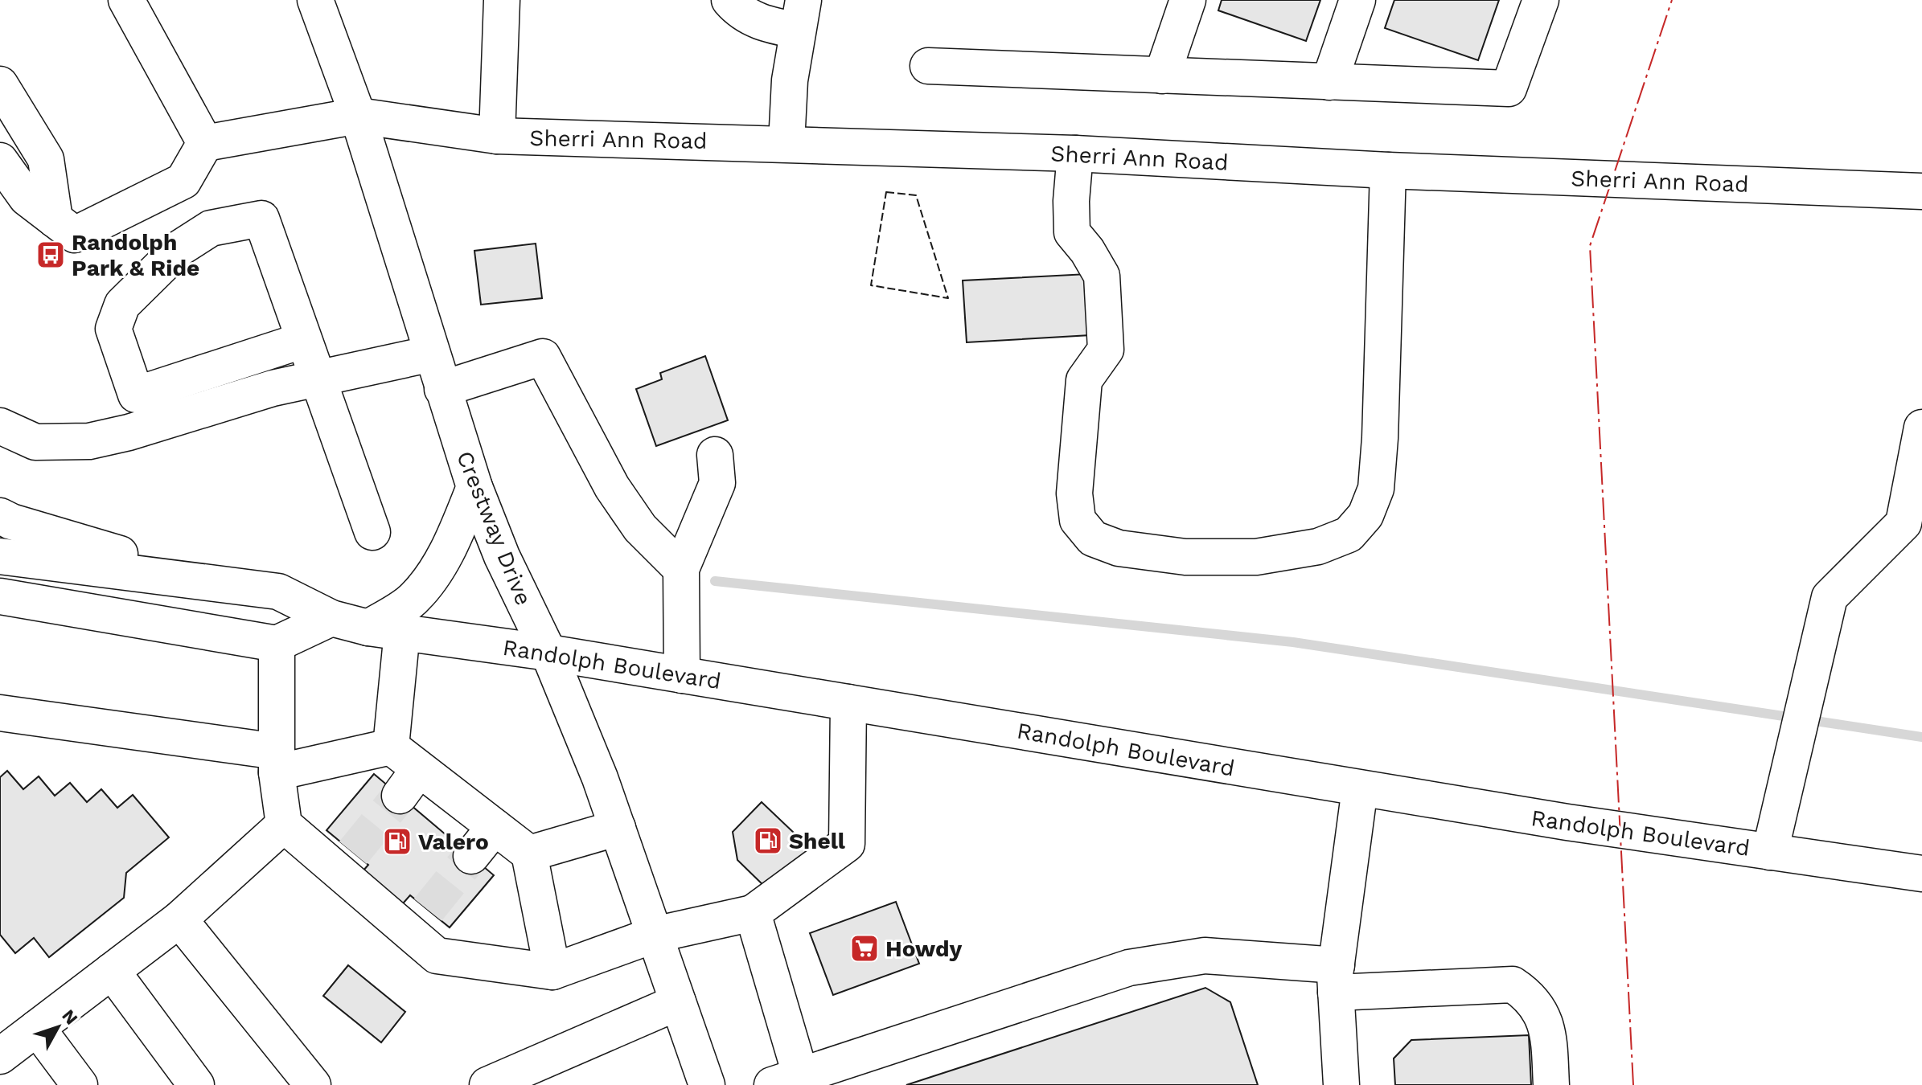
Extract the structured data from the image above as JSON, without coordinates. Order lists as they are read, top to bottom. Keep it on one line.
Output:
{"streets":{"main road":["Sherri Ann Road","Crestway Drive","Randolph Boulevard"]},"crossings":[["Sherri Ann Road","Crestway Drive"],["Crestway Drive","Randolph Boulevard"]],"places":{"bus stop":["Randolph Park & Ride"],"fuel station":["Shell","Valero"],"supermarket":["Howdy"]},"north":"top right"}
